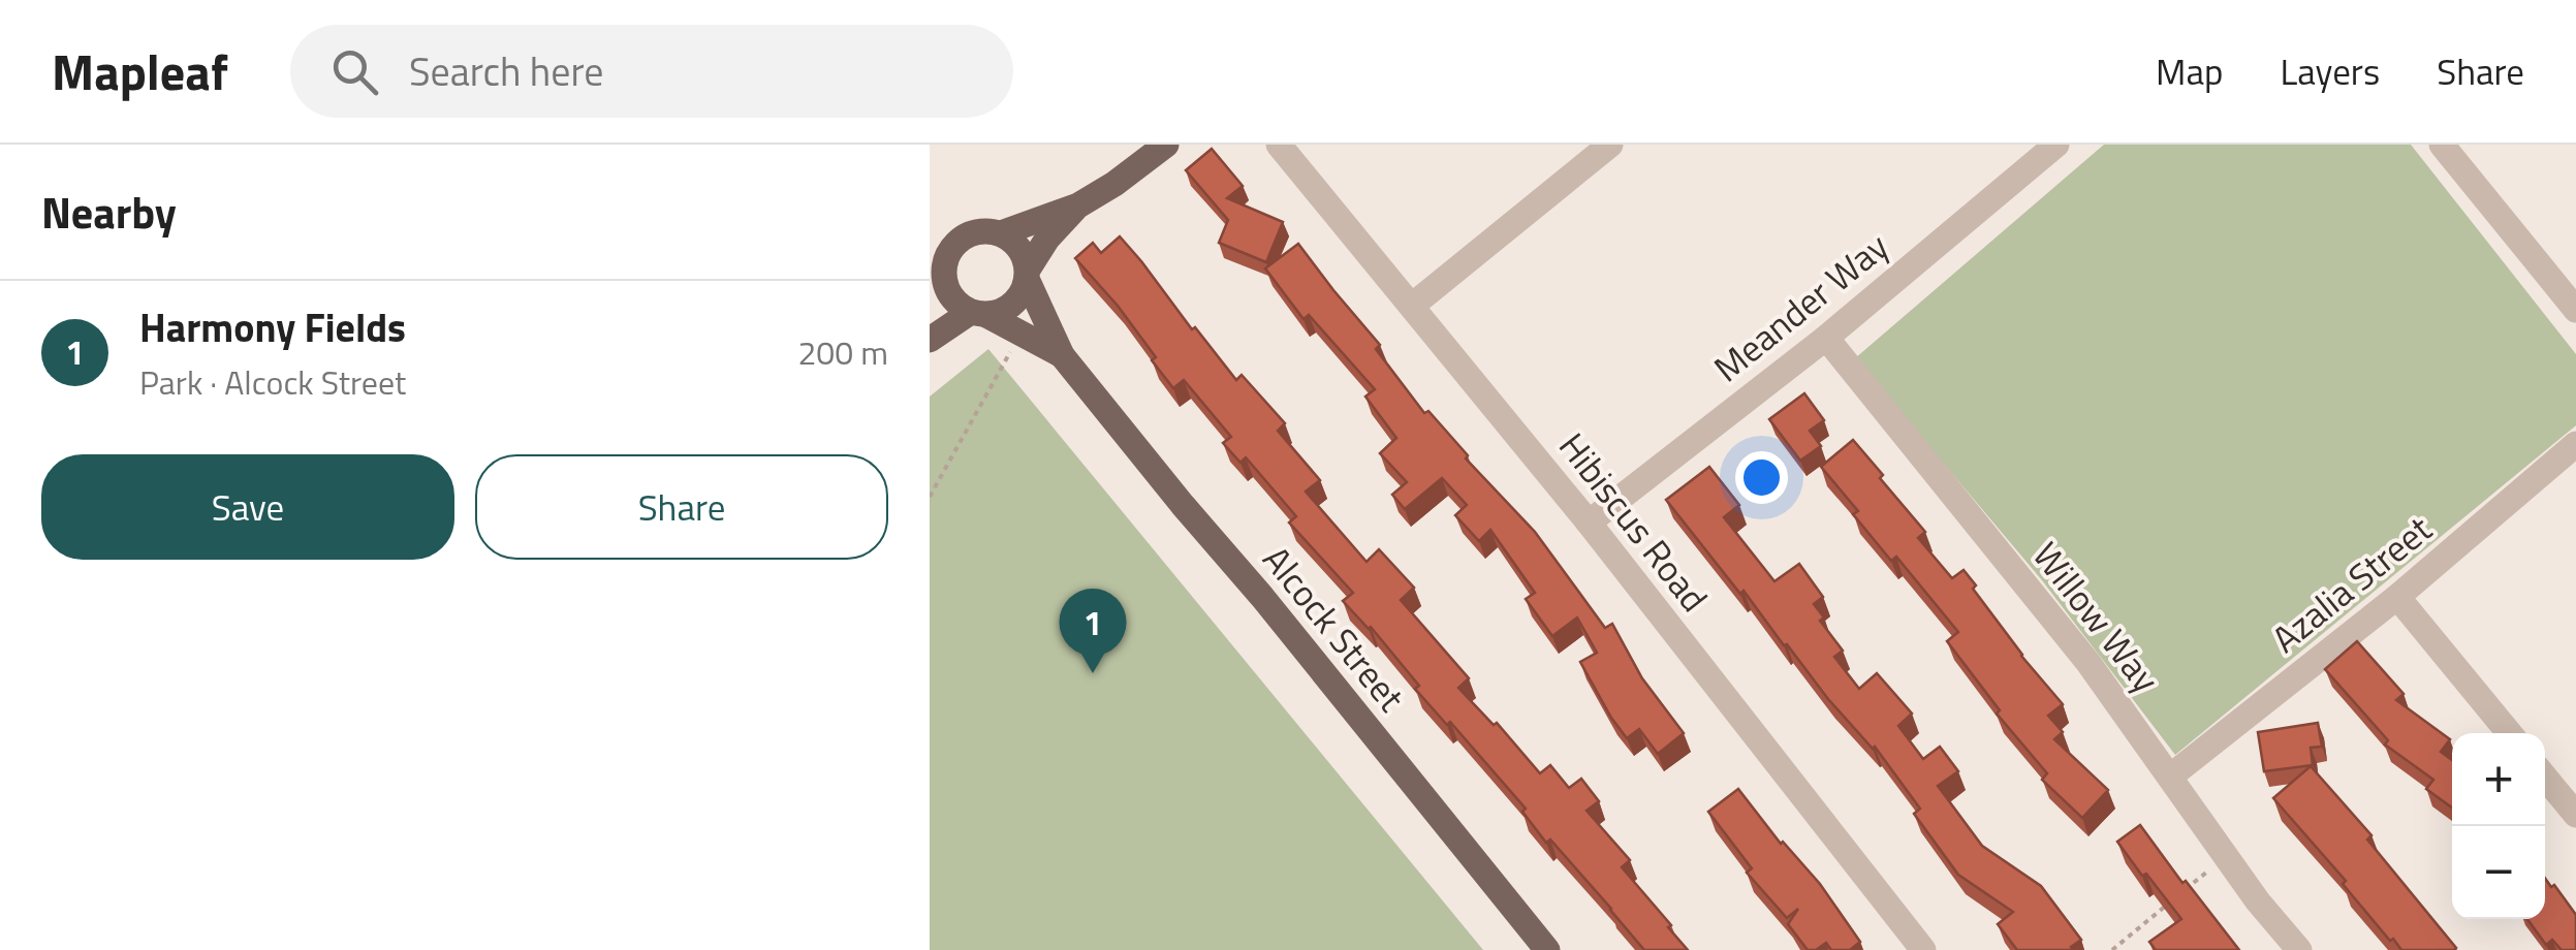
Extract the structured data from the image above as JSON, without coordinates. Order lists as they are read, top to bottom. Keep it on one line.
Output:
{"streets":{"main road":["Alcock Street"],"street":["Meander Way","Hibiscus Road","Azalia Street","Willow Way"]},"crossings":[["Meander Way","Hibiscus Road"],["Meander Way","Willow Way"],["Azalia Street","Willow Way"]],"page":{"header":"Mapleaf","search":"Search here","nav":["Map","Layers","Share"],"heading":"Nearby","list":[{"mark":"1","name":"Harmony Fields","note":"Park · Alcock Street","value":"200 m"}],"buttons":["Save","Share"],"pins":"1","map_buttons":["+","−"]}}
